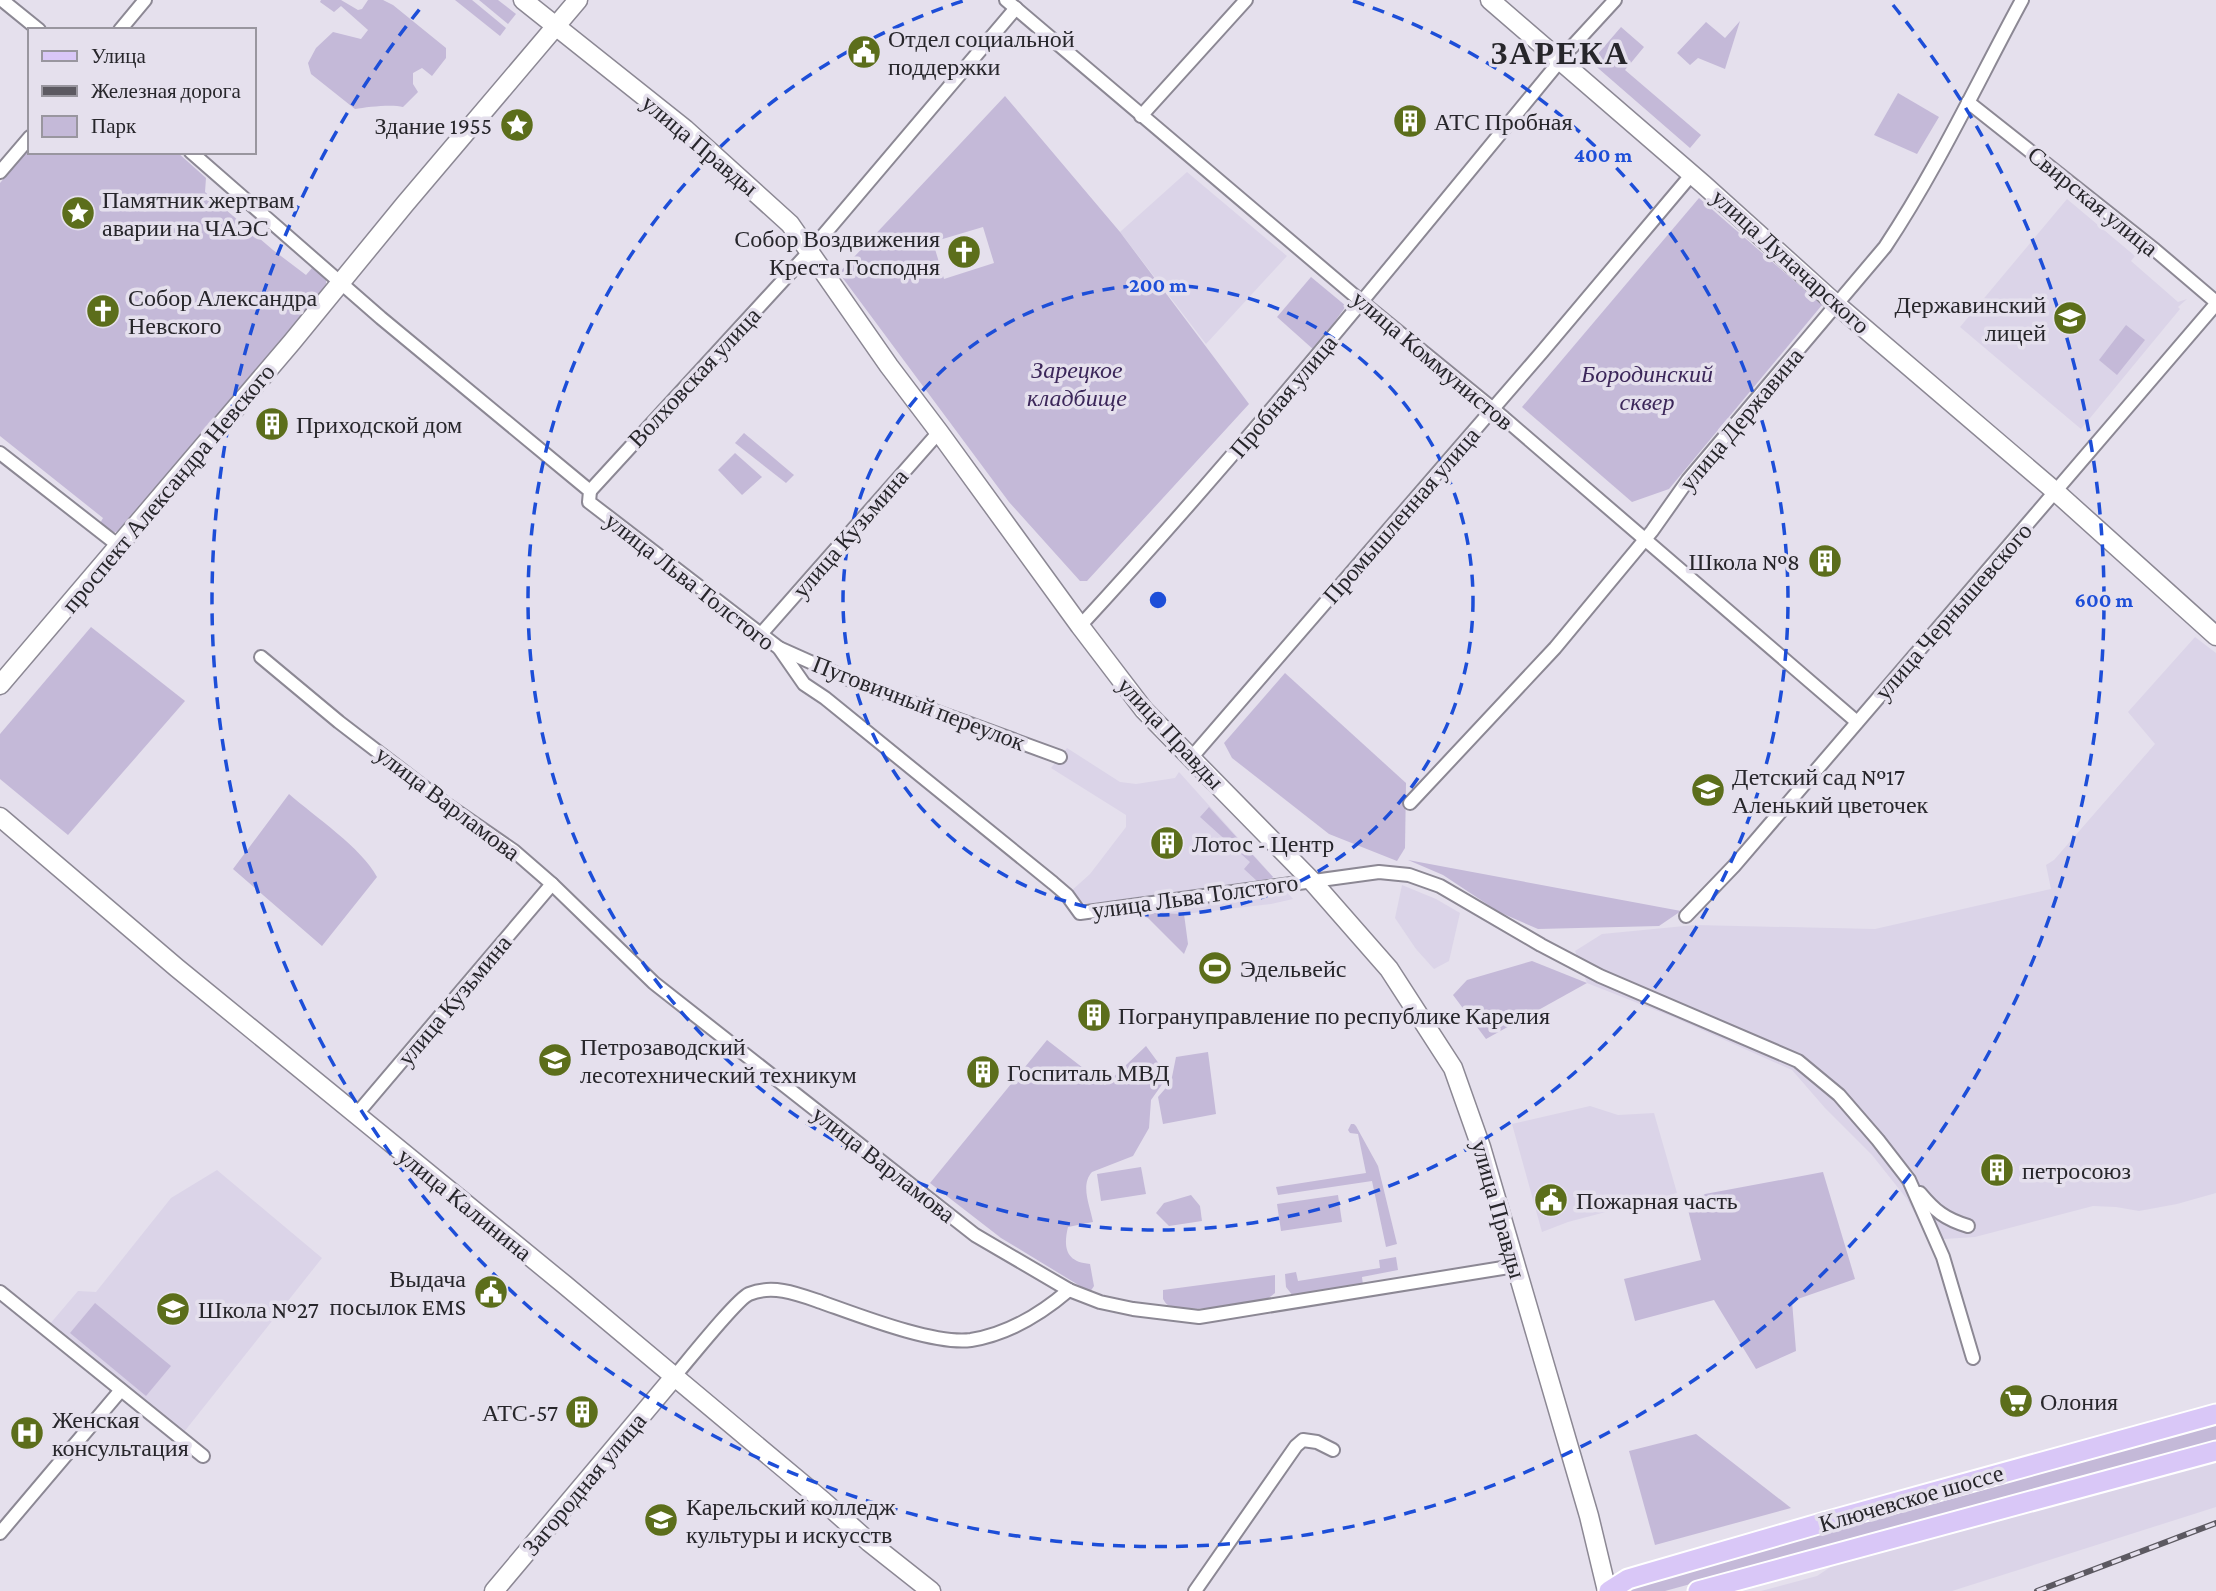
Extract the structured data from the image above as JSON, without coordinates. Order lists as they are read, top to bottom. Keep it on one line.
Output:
{"streets":{"main road":["улица Правды","улица Луначарского","проспект Александра Невского","улица Калинина","Загородная улица","Ключевское шоссе"],"street":["Свирская улица","улица Коммунистов","Волховская улица","Пробная улица","улица Державина","Промышленная улица","улица Кузьмина","улица Льва Толстого","улица Чернышевского","Пуговичный переулок","улица Варламова"]},"crossings":[["улица Правды","Волховская улица"],["улица Правды","Пробная улица"],["улица Правды","проспект Александра Невского"],["улица Правды","Промышленная улица"],["улица Правды","улица Кузьмина"],["улица Правды","улица Льва Толстого"],["улица Правды","улица Варламова"],["улица Правды","Ключевское шоссе"],["Свирская улица","улица Державина"],["Свирская улица","улица Чернышевского"],["улица Луначарского","Пробная улица"],["улица Луначарского","улица Державина"],["улица Луначарского","Промышленная улица"],["улица Луначарского","улица Чернышевского"],["улица Коммунистов","Волховская улица"],["улица Коммунистов","Пробная улица"],["улица Коммунистов","улица Державина"],["улица Коммунистов","Промышленная улица"],["улица Коммунистов","улица Чернышевского"],["Волховская улица","улица Льва Толстого"],["проспект Александра Невского","улица Льва Толстого"],["улица Кузьмина","улица Льва Толстого"],["улица Кузьмина","улица Варламова"],["улица Кузьмина","улица Калинина"],["улица Льва Толстого","Пуговичный переулок"],["улица Калинина","Загородная улица"]],"districts":["ЗАРЕКА"],"parks":["Зарецкое кладбище","Бородинский сквер"],"places":{"public building":["Отдел социальной поддержки","Пожарная часть","Выдача посылок EMS"],"building":["АТС Пробная","Приходской дом","Школа №8","Лотос - Центр","Погрануправление по республике Карелия","Госпиталь МВД","петросоюз","АТС-57"],"place":["Здание 1955","Памятник жертвам аварии на ЧАЭС"],"church":["Собор Воздвижения Креста Господня","Собор Александра Невского"],"school or university":["Державинский лицей","Детский сад №17 Аленький цветочек","Петрозаводский лесотехнический техникум","Школа №27","Карельский колледж культуры и искусств"],"sports":["Эдельвейс"],"supermarket":["Олония"],"hospital":["Женская консультация"]},"legend":["Улица","Железная дорога","Парк"],"rings":["400 m","200 m","600 m"]}
